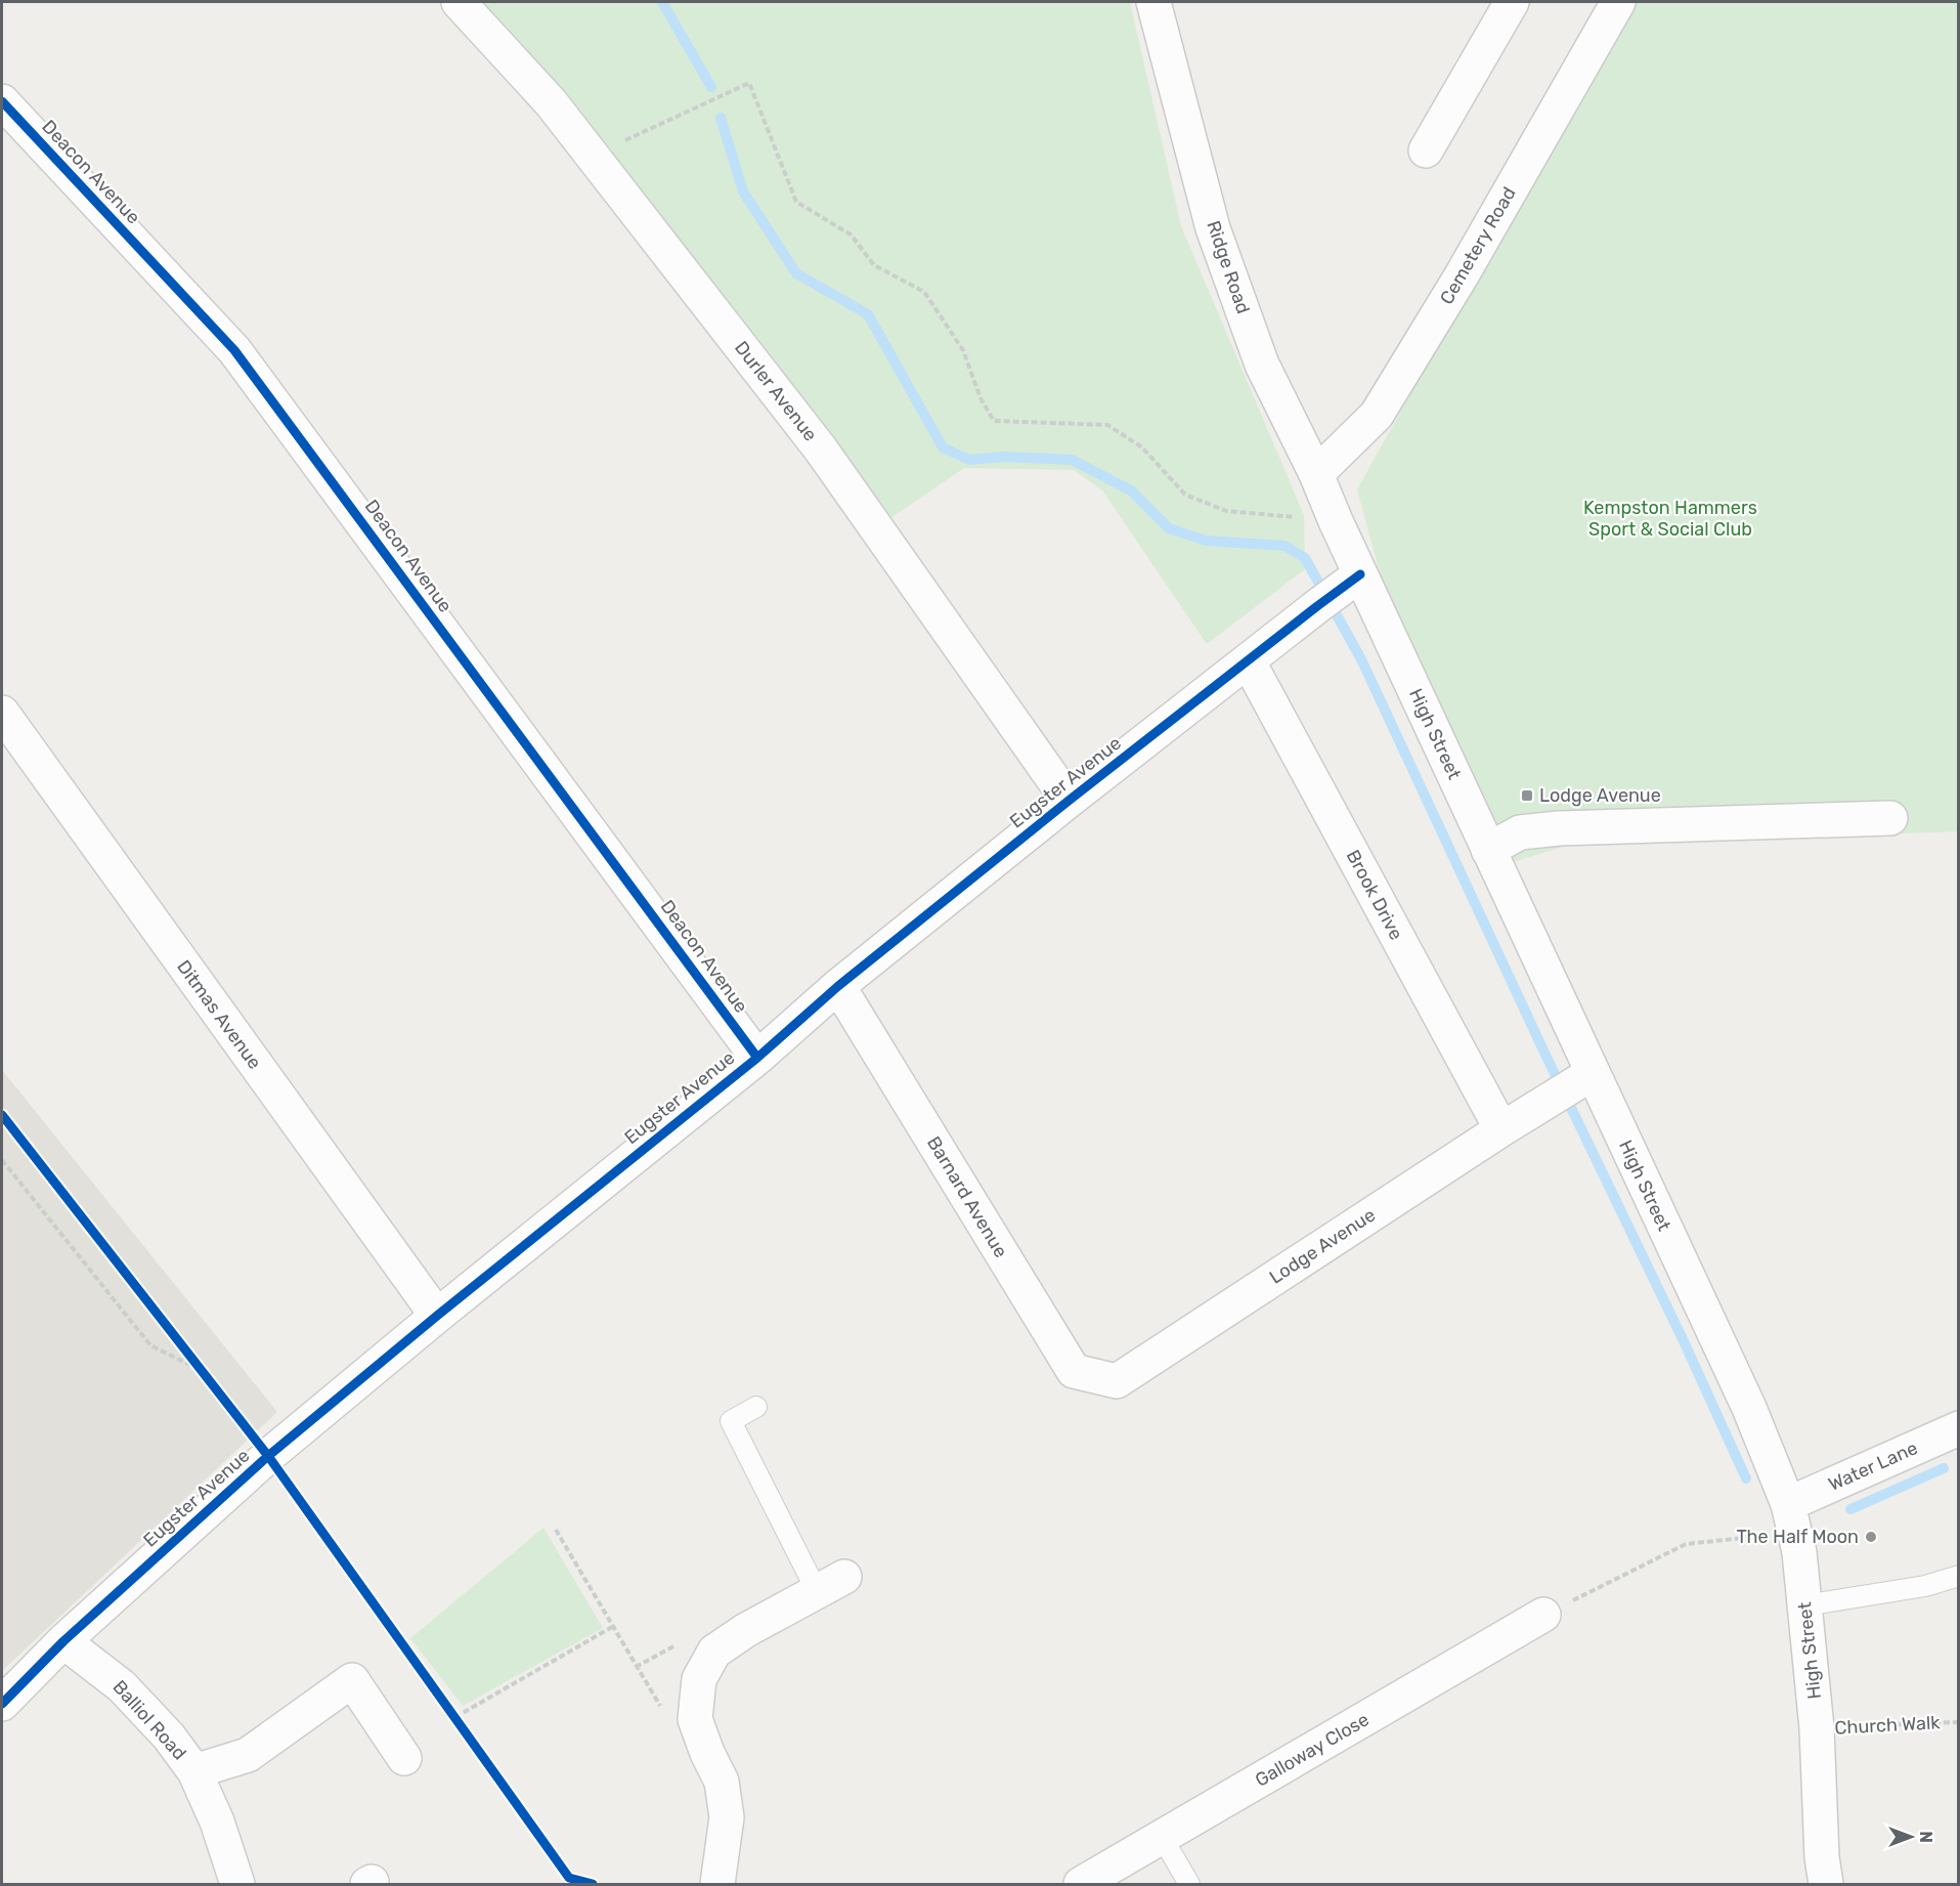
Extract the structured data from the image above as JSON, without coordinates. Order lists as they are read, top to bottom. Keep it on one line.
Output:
{"streets":{"street":["Deacon Avenue","Cemetery Road","Ridge Road","Durler Avenue","High Street","Eugster Avenue","Brook Drive","Ditmas Avenue","Barnard Avenue","Lodge Avenue","Water Lane","Balliol Road","Galloway Close"],"path":["Church Walk"]},"crossings":[["Deacon Avenue","Eugster Avenue"],["Cemetery Road","Ridge Road"],["Ridge Road","High Street"],["Durler Avenue","Eugster Avenue"],["High Street","Eugster Avenue"],["High Street","Lodge Avenue"],["High Street","Water Lane"],["High Street","Church Walk"],["Eugster Avenue","Brook Drive"],["Eugster Avenue","Ditmas Avenue"],["Eugster Avenue","Barnard Avenue"],["Eugster Avenue","Balliol Road"],["Brook Drive","Lodge Avenue"],["Barnard Avenue","Lodge Avenue"]],"parks":["Kempston Hammers Sport & Social Club"],"places":{"transit":["Lodge Avenue"],"other":["The Half Moon"]},"north":"right"}
